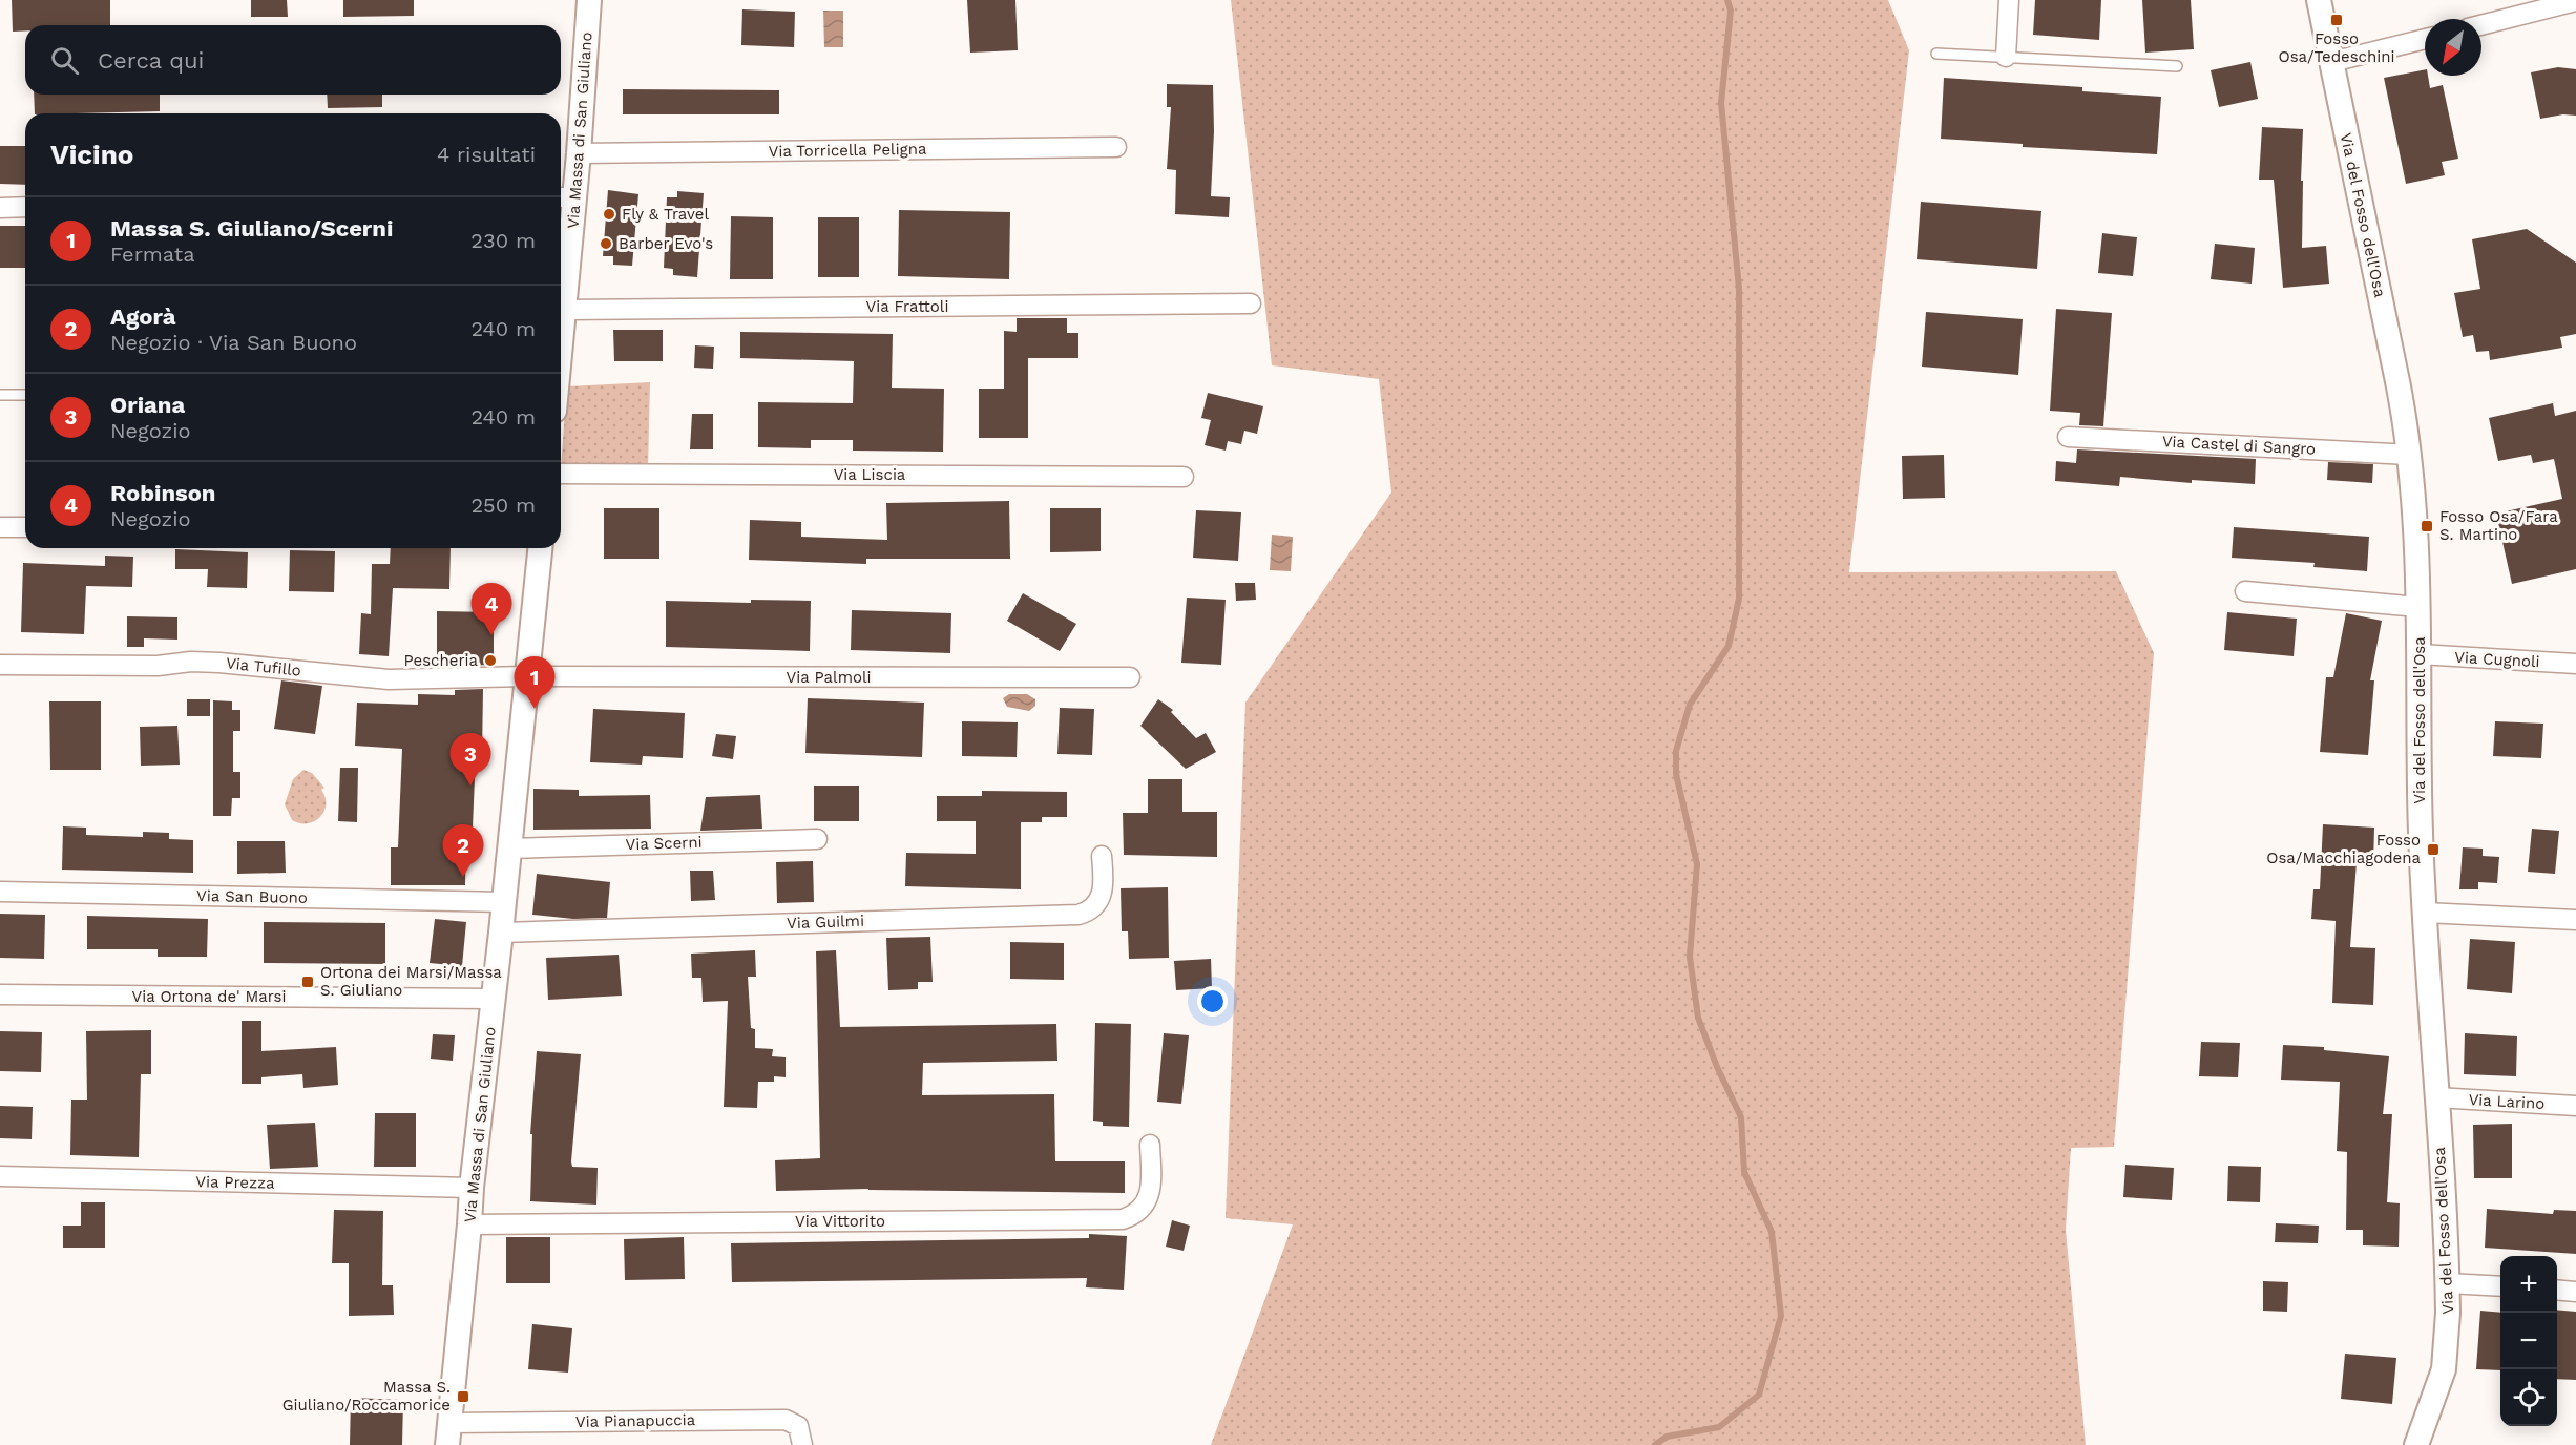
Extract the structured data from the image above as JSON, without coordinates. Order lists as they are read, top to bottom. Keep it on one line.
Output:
{"streets":{"street":["Via Massa di San Giuliano","Via Torricella Peligna","Via del Fosso dell'Osa","Via Frattoli","Via Castel di Sangro","Via Liscia","Via Cugnoli","Via Tufillo","Via Palmoli","Via Scerni","Via San Buono","Via Guilmi","Via Ortona de' Marsi","Via Larino","Via Prezza","Via Vittorito","Via Pianapuccia"]},"crossings":[["Via Massa di San Giuliano","Via Torricella Peligna"],["Via Massa di San Giuliano","Via Frattoli"],["Via Massa di San Giuliano","Via Tufillo"],["Via Massa di San Giuliano","Via Palmoli"],["Via Massa di San Giuliano","Via Scerni"],["Via Massa di San Giuliano","Via San Buono"],["Via Massa di San Giuliano","Via Guilmi"],["Via Massa di San Giuliano","Via Ortona de' Marsi"],["Via Massa di San Giuliano","Via Prezza"],["Via Massa di San Giuliano","Via Vittorito"],["Via Massa di San Giuliano","Via Pianapuccia"],["Via del Fosso dell'Osa","Via Castel di Sangro"],["Via del Fosso dell'Osa","Via Cugnoli"],["Via del Fosso dell'Osa","Via Larino"],["Via Tufillo","Via Palmoli"]],"places":{"transit":["Fosso Osa/Tedeschini","Fosso Osa/Fara S. Martino","Fosso Osa/Macchiagodena","Ortona dei Marsi/Massa S. Giuliano","Massa S. Giuliano/Roccamorice"],"other":["Fly & Travel","Barber Evo's","Pescheria"]},"north":"bottom left","page":{"search":"Cerca qui","heading":["Vicino","4 risultati"],"list":[{"mark":"1","name":"Massa S. Giuliano/Scerni","note":"Fermata","value":"230 m"},{"mark":"2","name":"Agorà","note":"Negozio · Via San Buono","value":"240 m"},{"mark":"3","name":"Oriana","note":"Negozio","value":"240 m"},{"mark":"4","name":"Robinson","note":"Negozio","value":"250 m"}],"pins":["4","1","3","2"],"map_buttons":["+","−"]}}
